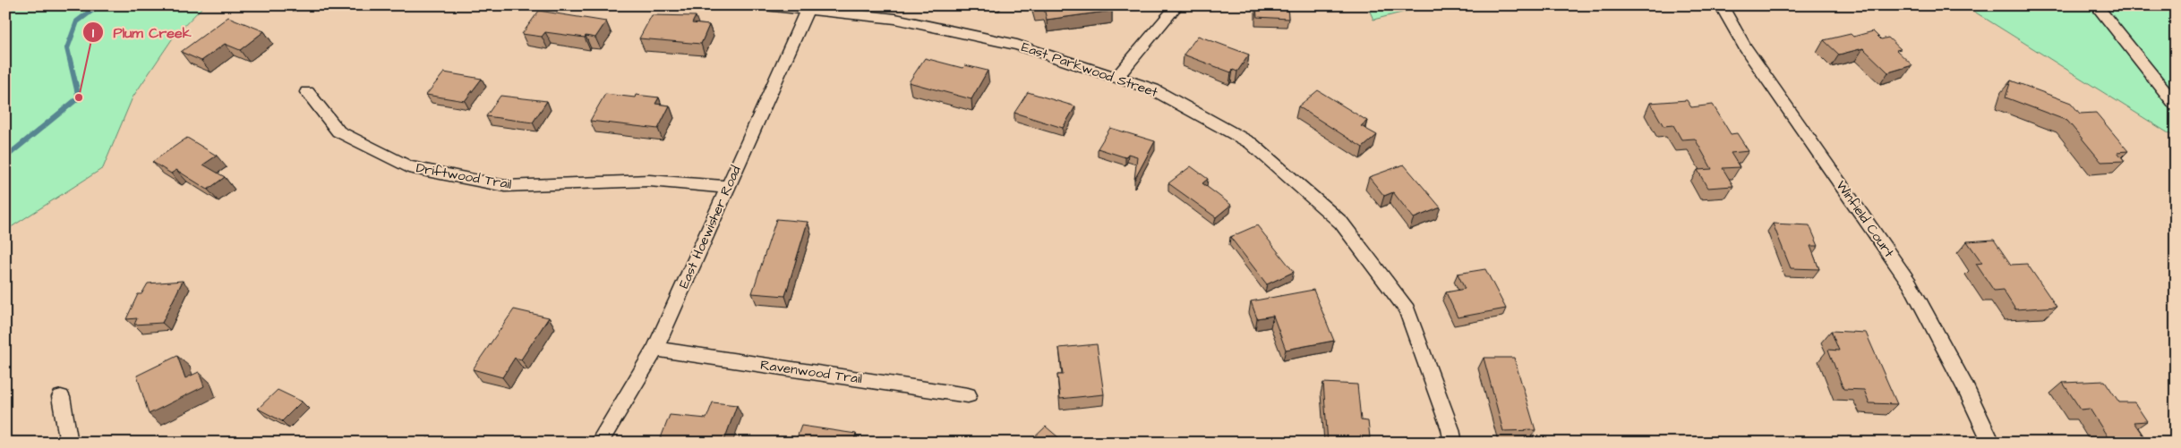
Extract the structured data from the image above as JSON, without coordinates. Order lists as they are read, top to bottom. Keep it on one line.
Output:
{"streets":{"street":["East Parkwood Street","Driftwood Trail","Winfield Court","East Hoewisher Road","Ravenwood Trail"]},"crossings":[["East Parkwood Street","East Hoewisher Road"],["Driftwood Trail","East Hoewisher Road"],["East Hoewisher Road","Ravenwood Trail"]],"places":["Plum Creek"]}
